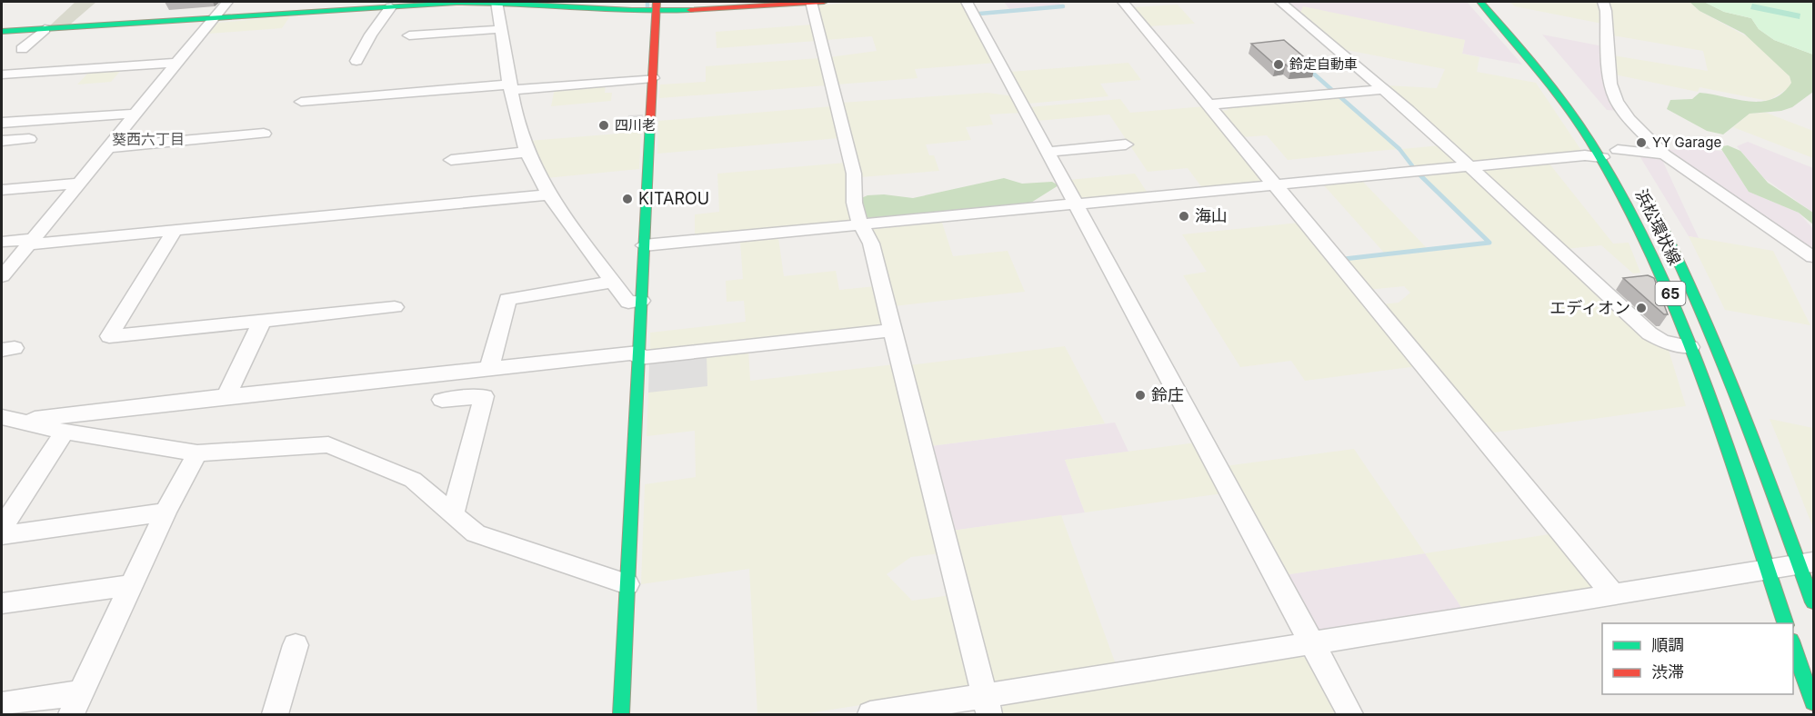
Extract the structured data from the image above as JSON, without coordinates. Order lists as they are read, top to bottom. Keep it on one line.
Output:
{"streets":{"street":["浜松環状線","65"]},"districts":["葵西六丁目"],"places":["鈴定自動車","四川老","YY Garage","KITAROU","海山","エディオン","鈴庄"],"legend":["順調","渋滞"]}
